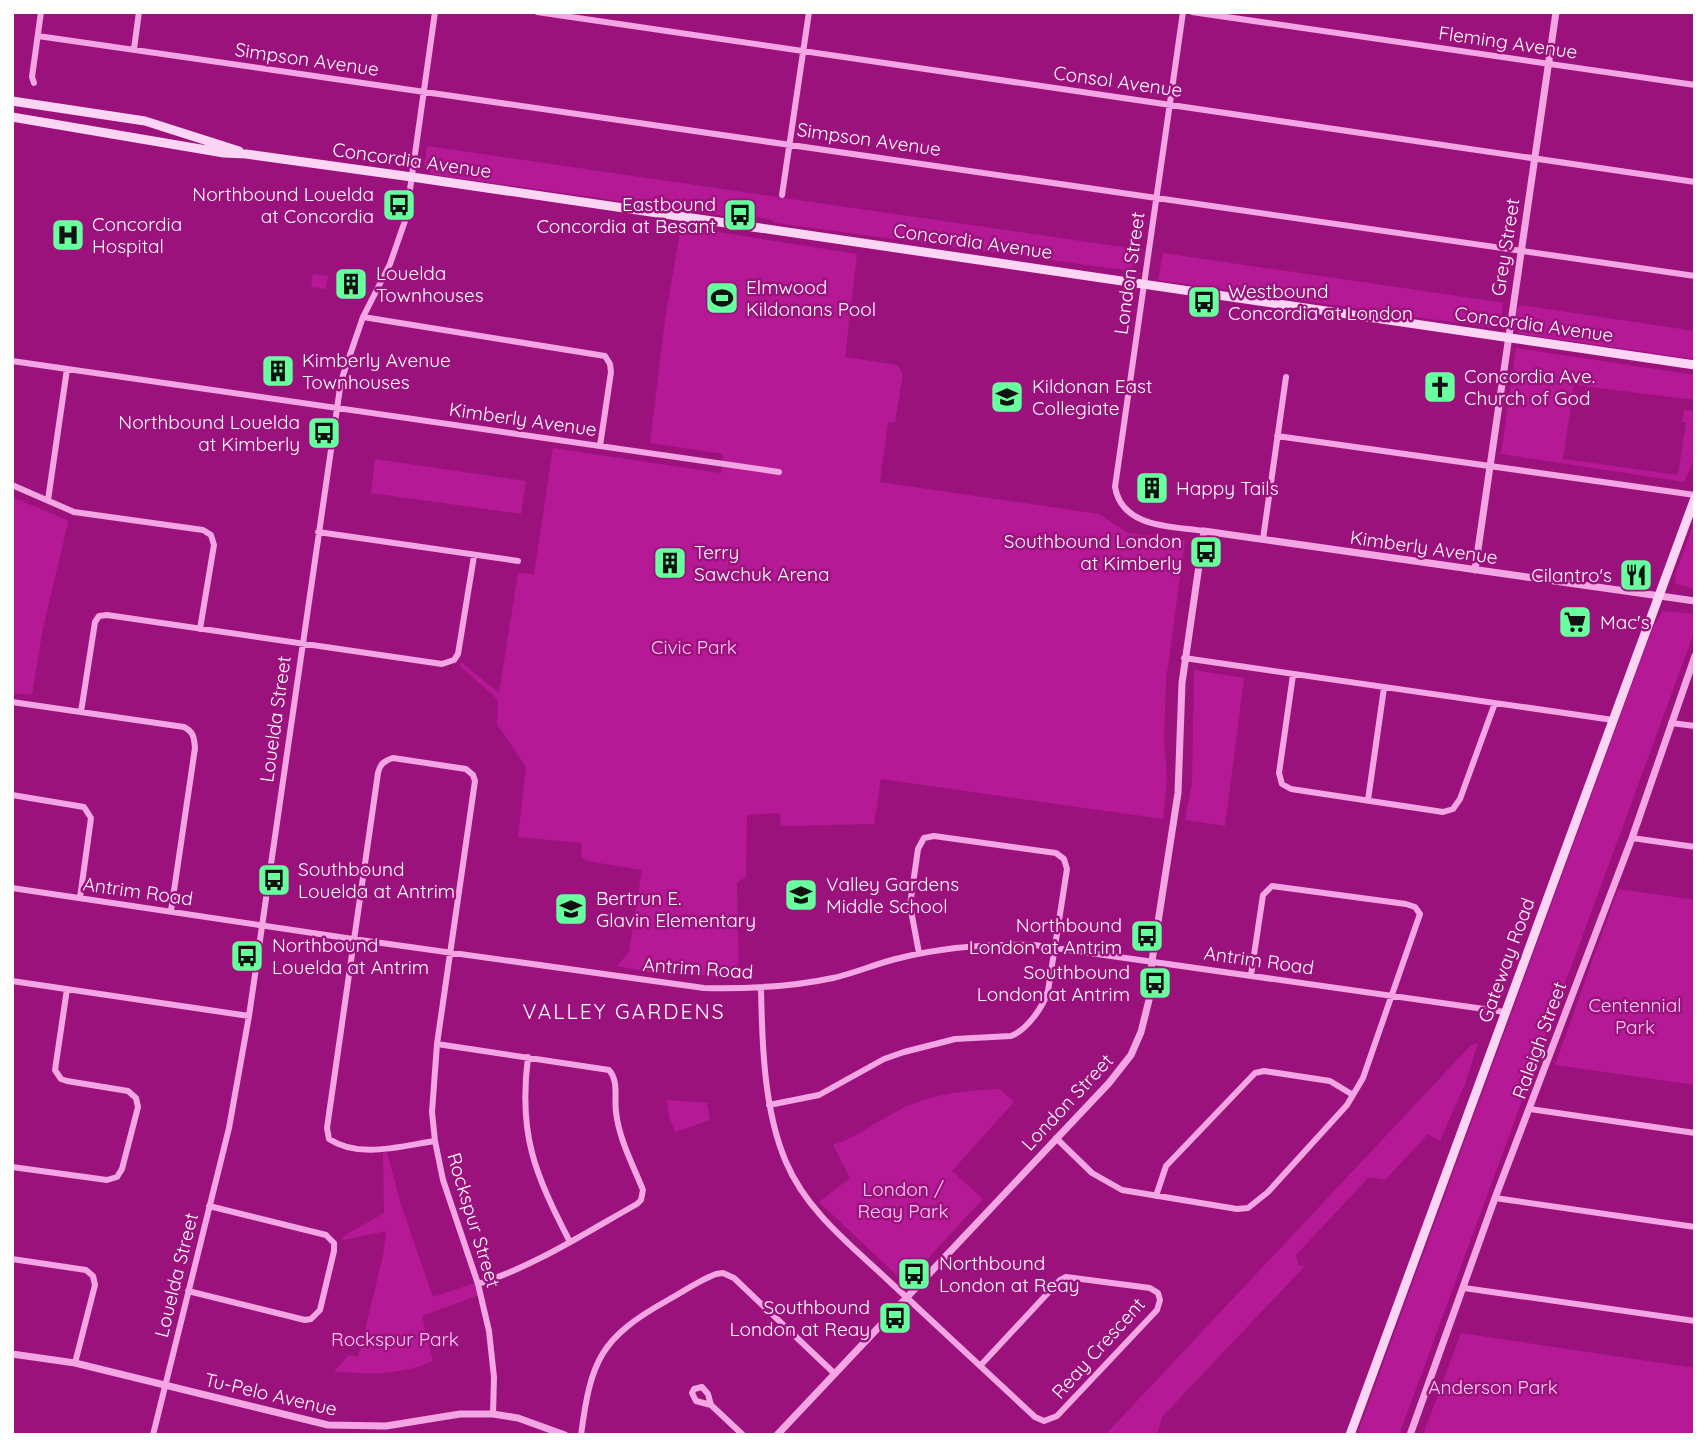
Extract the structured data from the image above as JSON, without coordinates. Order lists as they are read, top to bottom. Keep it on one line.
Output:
{"streets":{"main road":["Concordia Avenue","Gateway Road"],"street":["Fleming Avenue","Simpson Avenue","Consol Avenue","Grey Street","London Street","Kimberly Avenue","Louelda Street","Antrim Road","Raleigh Street","Rockspur Street","Reay Crescent","Tu-Pelo Avenue"]},"crossings":[["Fleming Avenue","Grey Street"],["Simpson Avenue","Grey Street"],["Simpson Avenue","London Street"],["Simpson Avenue","Louelda Street"],["Consol Avenue","Grey Street"],["Consol Avenue","London Street"],["Concordia Avenue","Grey Street"],["Concordia Avenue","London Street"],["Concordia Avenue","Louelda Street"],["Grey Street","Kimberly Avenue"],["London Street","Kimberly Avenue"],["London Street","Antrim Road"],["London Street","Reay Crescent"],["Kimberly Avenue","Louelda Street"],["Kimberly Avenue","Gateway Road"],["Louelda Street","Antrim Road"],["Louelda Street","Tu-Pelo Avenue"],["Antrim Road","Gateway Road"],["Antrim Road","Rockspur Street"],["Antrim Road","Reay Crescent"],["Rockspur Street","Tu-Pelo Avenue"]],"districts":["VALLEY GARDENS"],"parks":["Civic Park","Centennial Park","London / Reay Park","Rockspur Park","Anderson Park"],"places":{"bus stop":["Northbound Louelda at Concordia","Eastbound Concordia at Besant","Westbound Concordia at London","Northbound Louelda at Kimberly","Southbound London at Kimberly","Southbound Louelda at Antrim","Northbound London at Antrim","Northbound Louelda at Antrim","Southbound London at Antrim","Northbound London at Reay","Southbound London at Reay"],"hospital":["Concordia Hospital"],"building":["Louelda Townhouses","Kimberly Avenue Townhouses","Happy Tails","Terry Sawchuk Arena"],"sports":["Elmwood Kildonans Pool"],"church":["Concordia Ave. Church of God"],"school or university":["Kildonan East Collegiate","Valley Gardens Middle School","Bertrun E. Glavin Elementary"],"restaurant":["Cilantro's"],"supermarket":["Mac's"]}}
